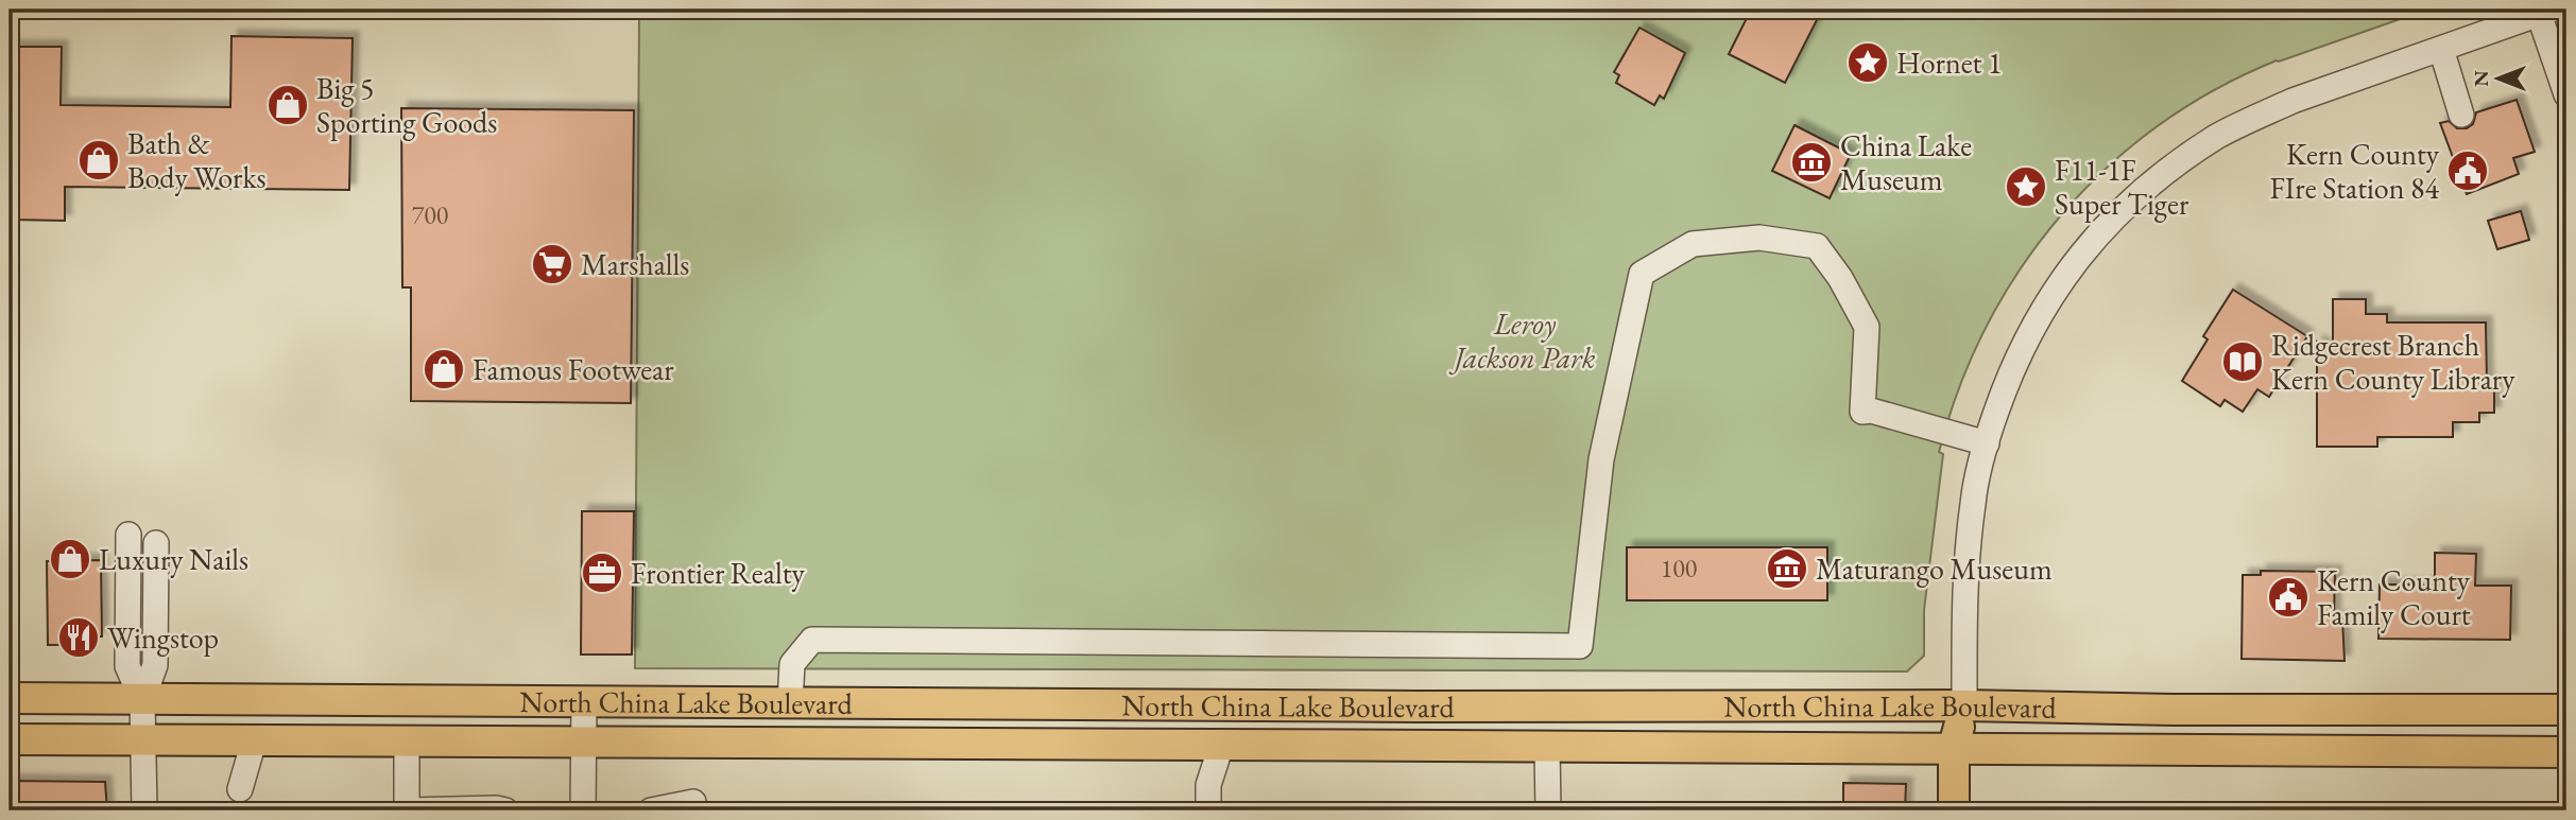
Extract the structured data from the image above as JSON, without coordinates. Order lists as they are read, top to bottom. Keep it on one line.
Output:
{"streets":{"main road":["North China Lake Boulevard"]},"parks":["Leroy Jackson Park"],"places":{"place":["Hornet 1","F11-1F Super Tiger"],"shop":["Big 5 Sporting Goods","Bath & Body Works","Famous Footwear","Luxury Nails"],"museum":["China Lake Museum","Maturango Museum"],"public building":["Kern County FIre Station 84","Kern County Family Court"],"supermarket":["Marshalls"],"library":["Ridgecrest Branch Kern County Library"],"office":["Frontier Realty"],"restaurant":["Wingstop"]},"house_numbers":["700","100"],"north":"left"}
